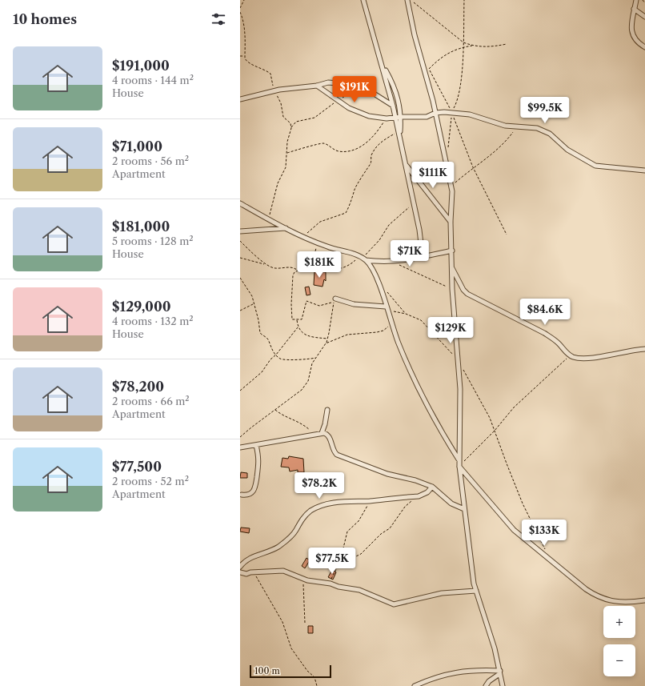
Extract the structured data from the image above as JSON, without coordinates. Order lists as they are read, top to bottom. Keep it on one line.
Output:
{"scale_bar":"100 m","page":{"heading":"10 homes","list":[{"name":"$191,000","note":"4 rooms · 144 m² · House"},{"name":"$71,000","note":"2 rooms · 56 m² · Apartment"},{"name":"$181,000","note":"5 rooms · 128 m² · House"},{"name":"$129,000","note":"4 rooms · 132 m² · House"},{"name":"$78,200","note":"2 rooms · 66 m² · Apartment"},{"name":"$77,500","note":"2 rooms · 52 m² · Apartment"}],"price":["$191K","$99.5K","$111K","$71K","$181K","$84.6K","$129K","$78.2K","$133K","$77.5K"],"map_buttons":["+","−"],"scale":"100 m"}}
